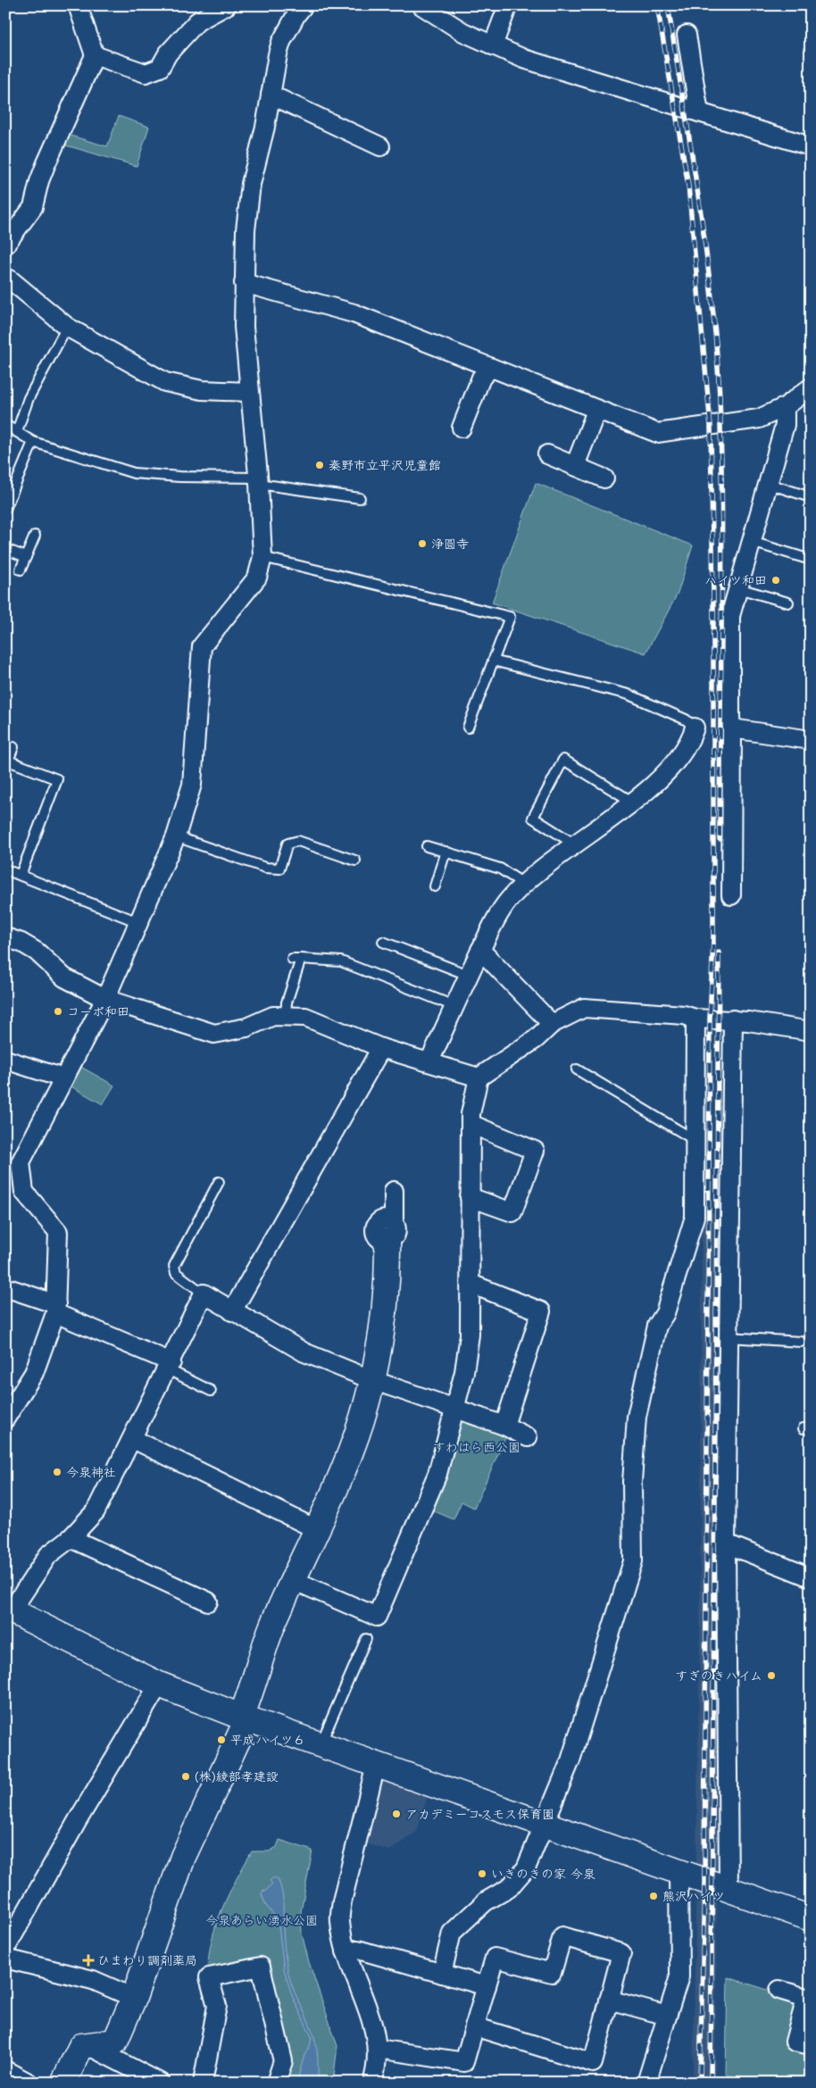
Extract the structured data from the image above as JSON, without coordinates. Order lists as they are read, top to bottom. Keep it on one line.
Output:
{"parks":["すわはら西公園","今泉あらい湧水公園"],"places":{"other":["秦野市立平沢児童館","浄圓寺","ハイツ和田","コーポ和田","今泉神社","すぎのきハイム","平成ハイツ６","(株)綾部孝建設","アカデミーコスモス保育園","いきのきの家 今泉","熊沢ハイツ"],"health":["ひまわり調剤薬局"]}}
